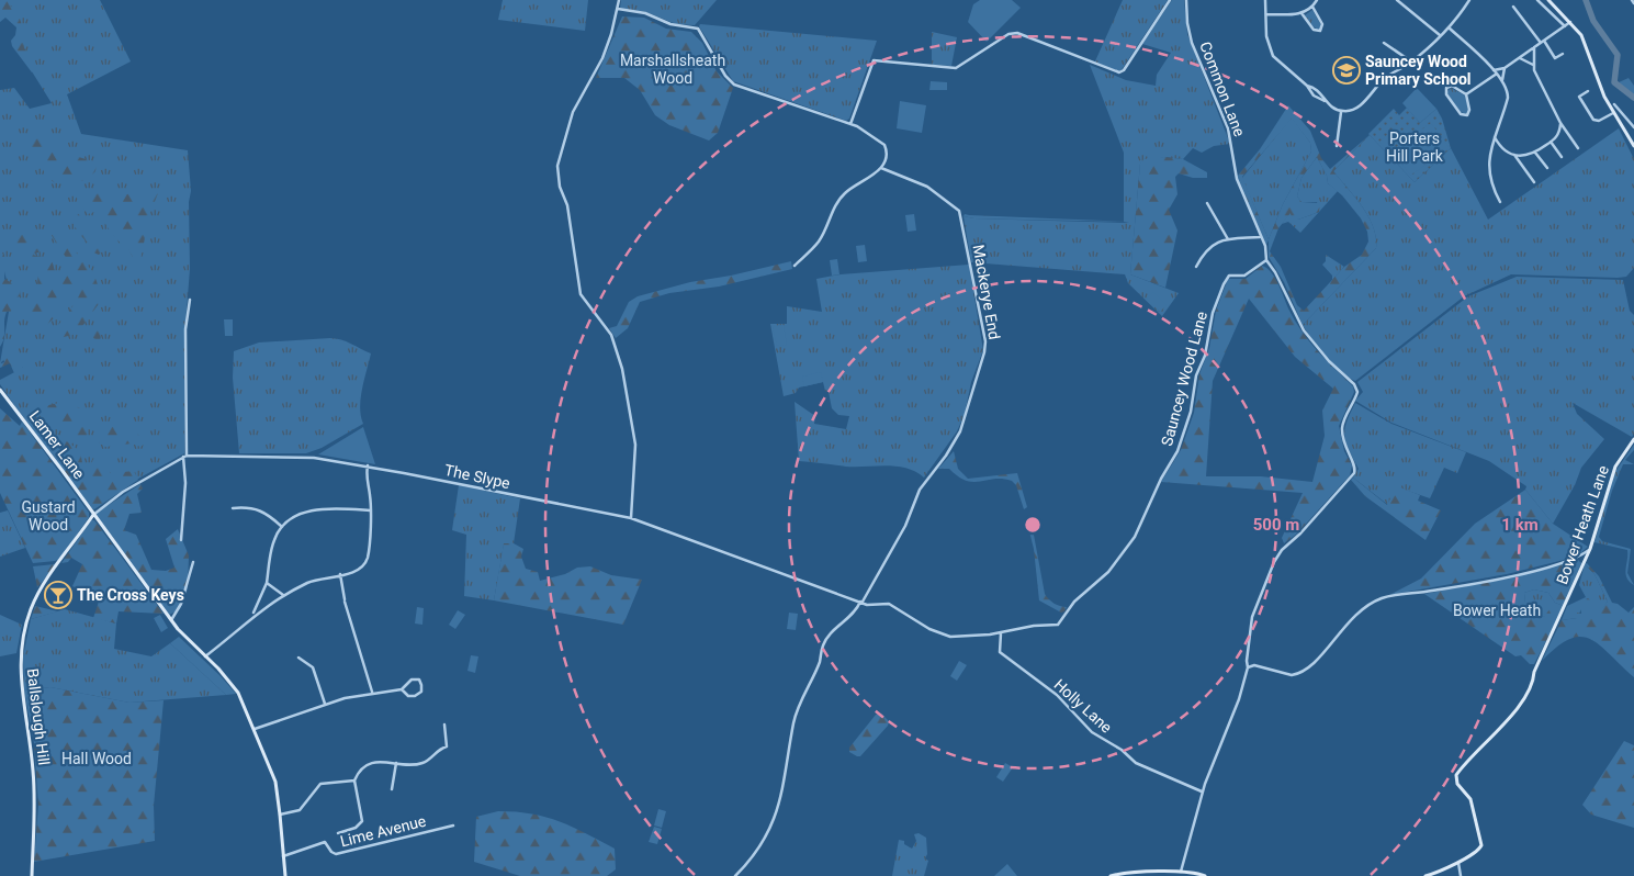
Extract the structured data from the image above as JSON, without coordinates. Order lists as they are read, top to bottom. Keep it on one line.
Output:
{"streets":{"main road":["Lamer Lane","Bower Heath Lane","Ballslough Hill"],"street":["Common Lane","Mackerye End","Sauncey Wood Lane","The Slype","Holly Lane","Lime Avenue"]},"crossings":[["Common Lane","Sauncey Wood Lane"],["Mackerye End","Sauncey Wood Lane"],["Mackerye End","The Slype"],["Sauncey Wood Lane","The Slype"],["Sauncey Wood Lane","Holly Lane"],["Lamer Lane","Ballslough Hill"],["Lamer Lane","Lime Avenue"]],"parks":["Marshallsheath Wood","Porters Hill Park","Gustard Wood","Bower Heath","Hall Wood"],"places":{"school or university":["Sauncey Wood Primary School"],"bar":["The Cross Keys"]},"rings":["500 m","1 km"]}
